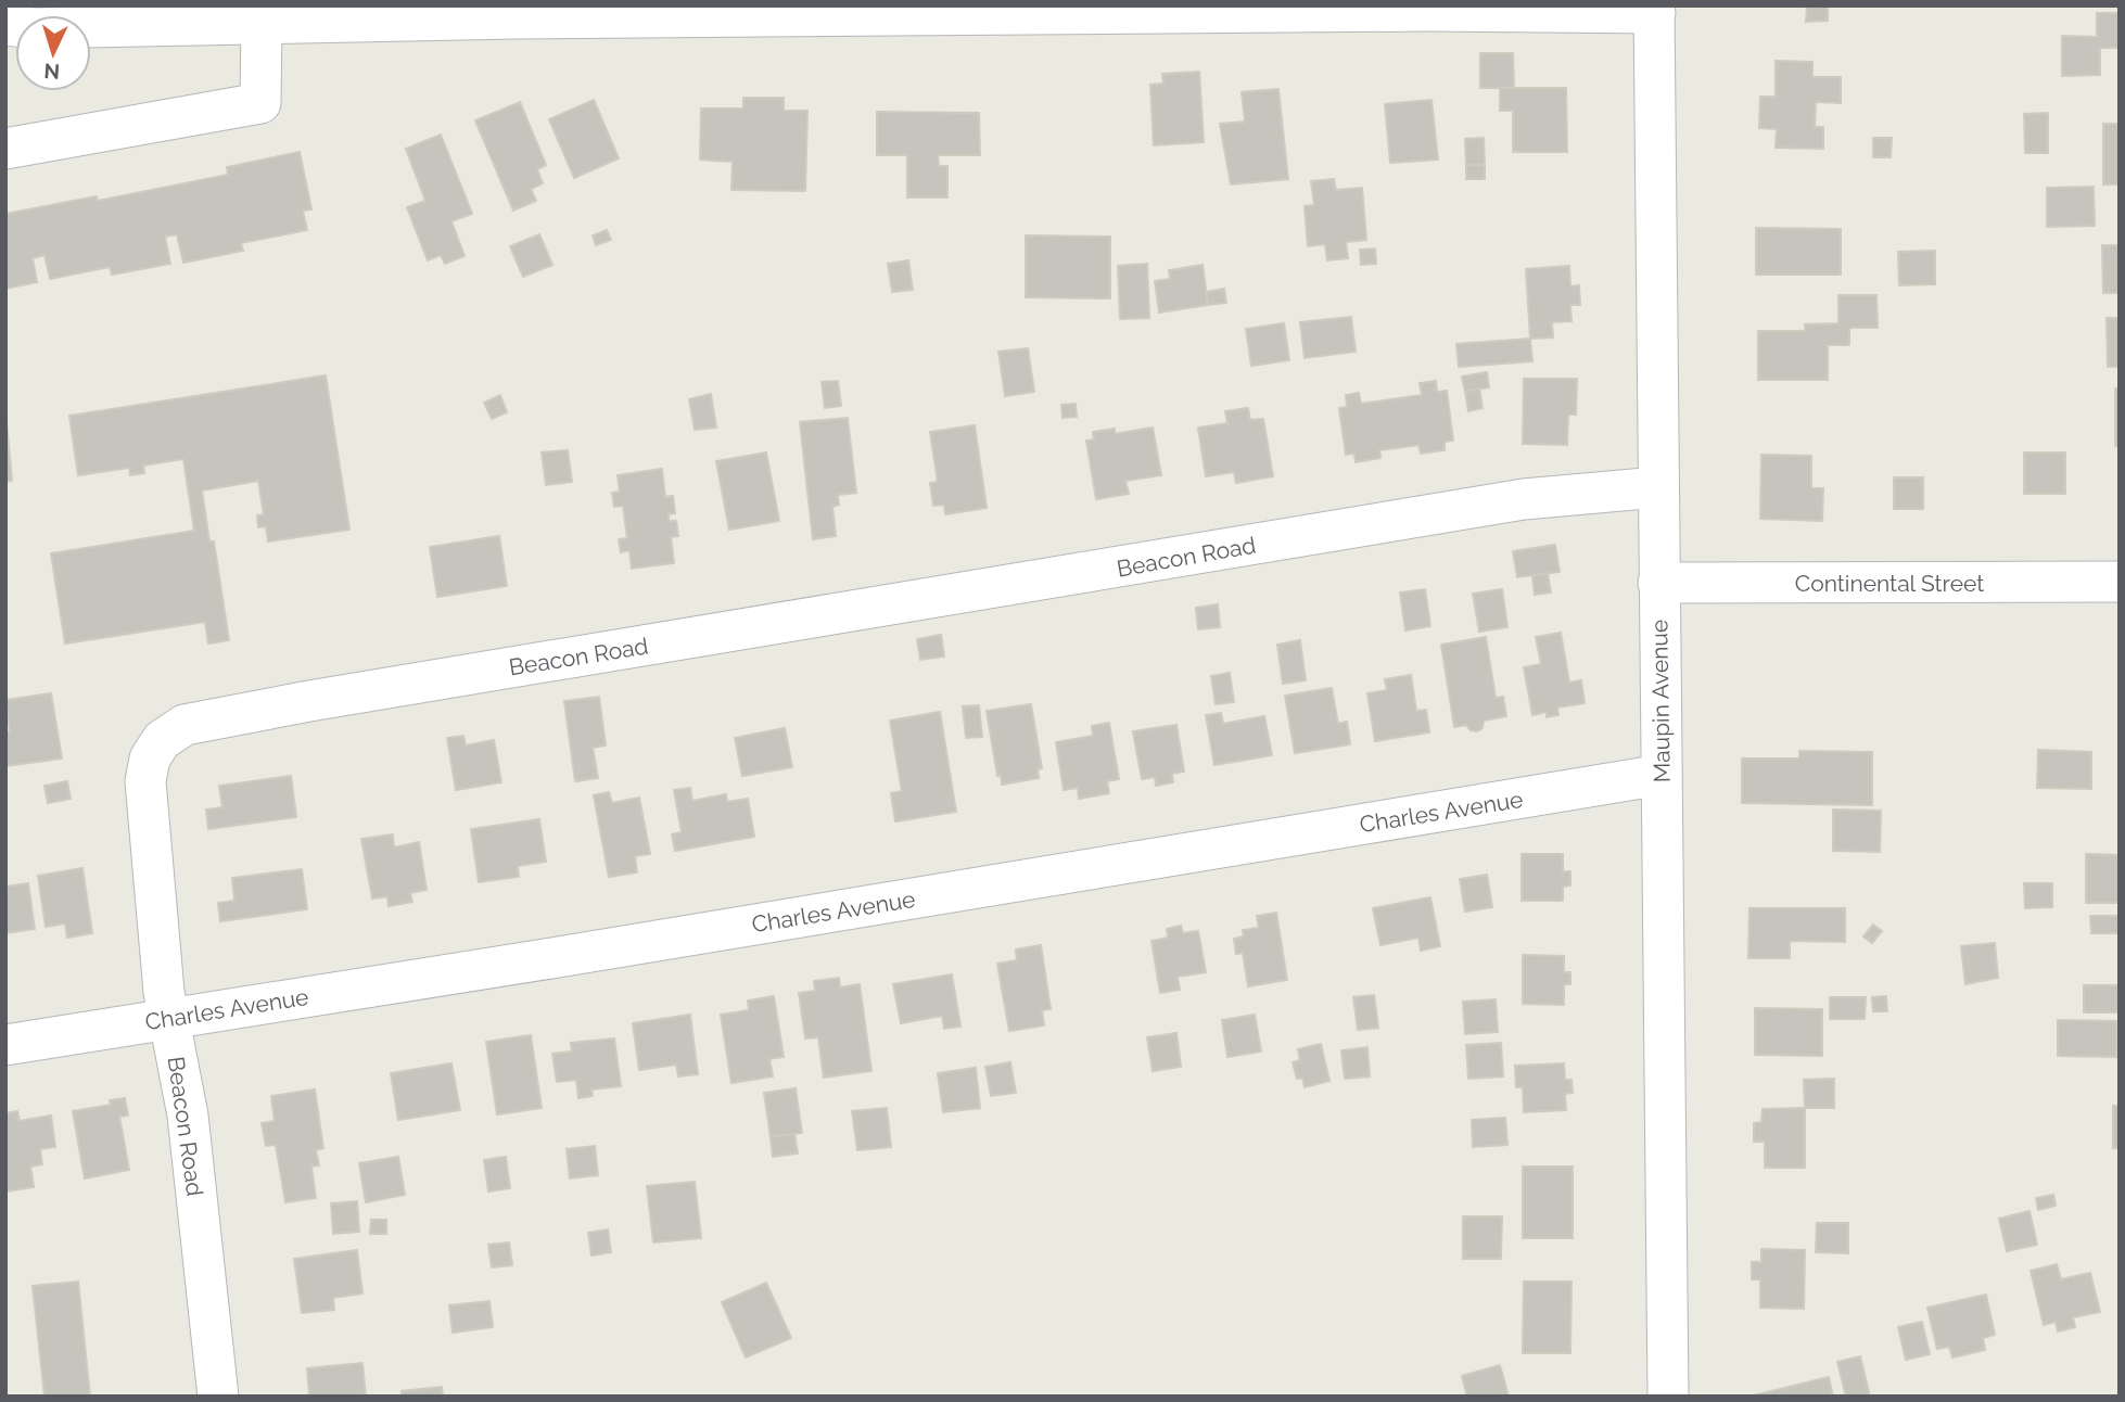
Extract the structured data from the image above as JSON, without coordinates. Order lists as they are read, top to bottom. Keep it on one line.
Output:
{"streets":{"street":["Beacon Road","Continental Street","Maupin Avenue","Charles Avenue"]},"crossings":[["Beacon Road","Maupin Avenue"],["Beacon Road","Charles Avenue"],["Continental Street","Maupin Avenue"],["Maupin Avenue","Charles Avenue"]],"north":"bottom"}
